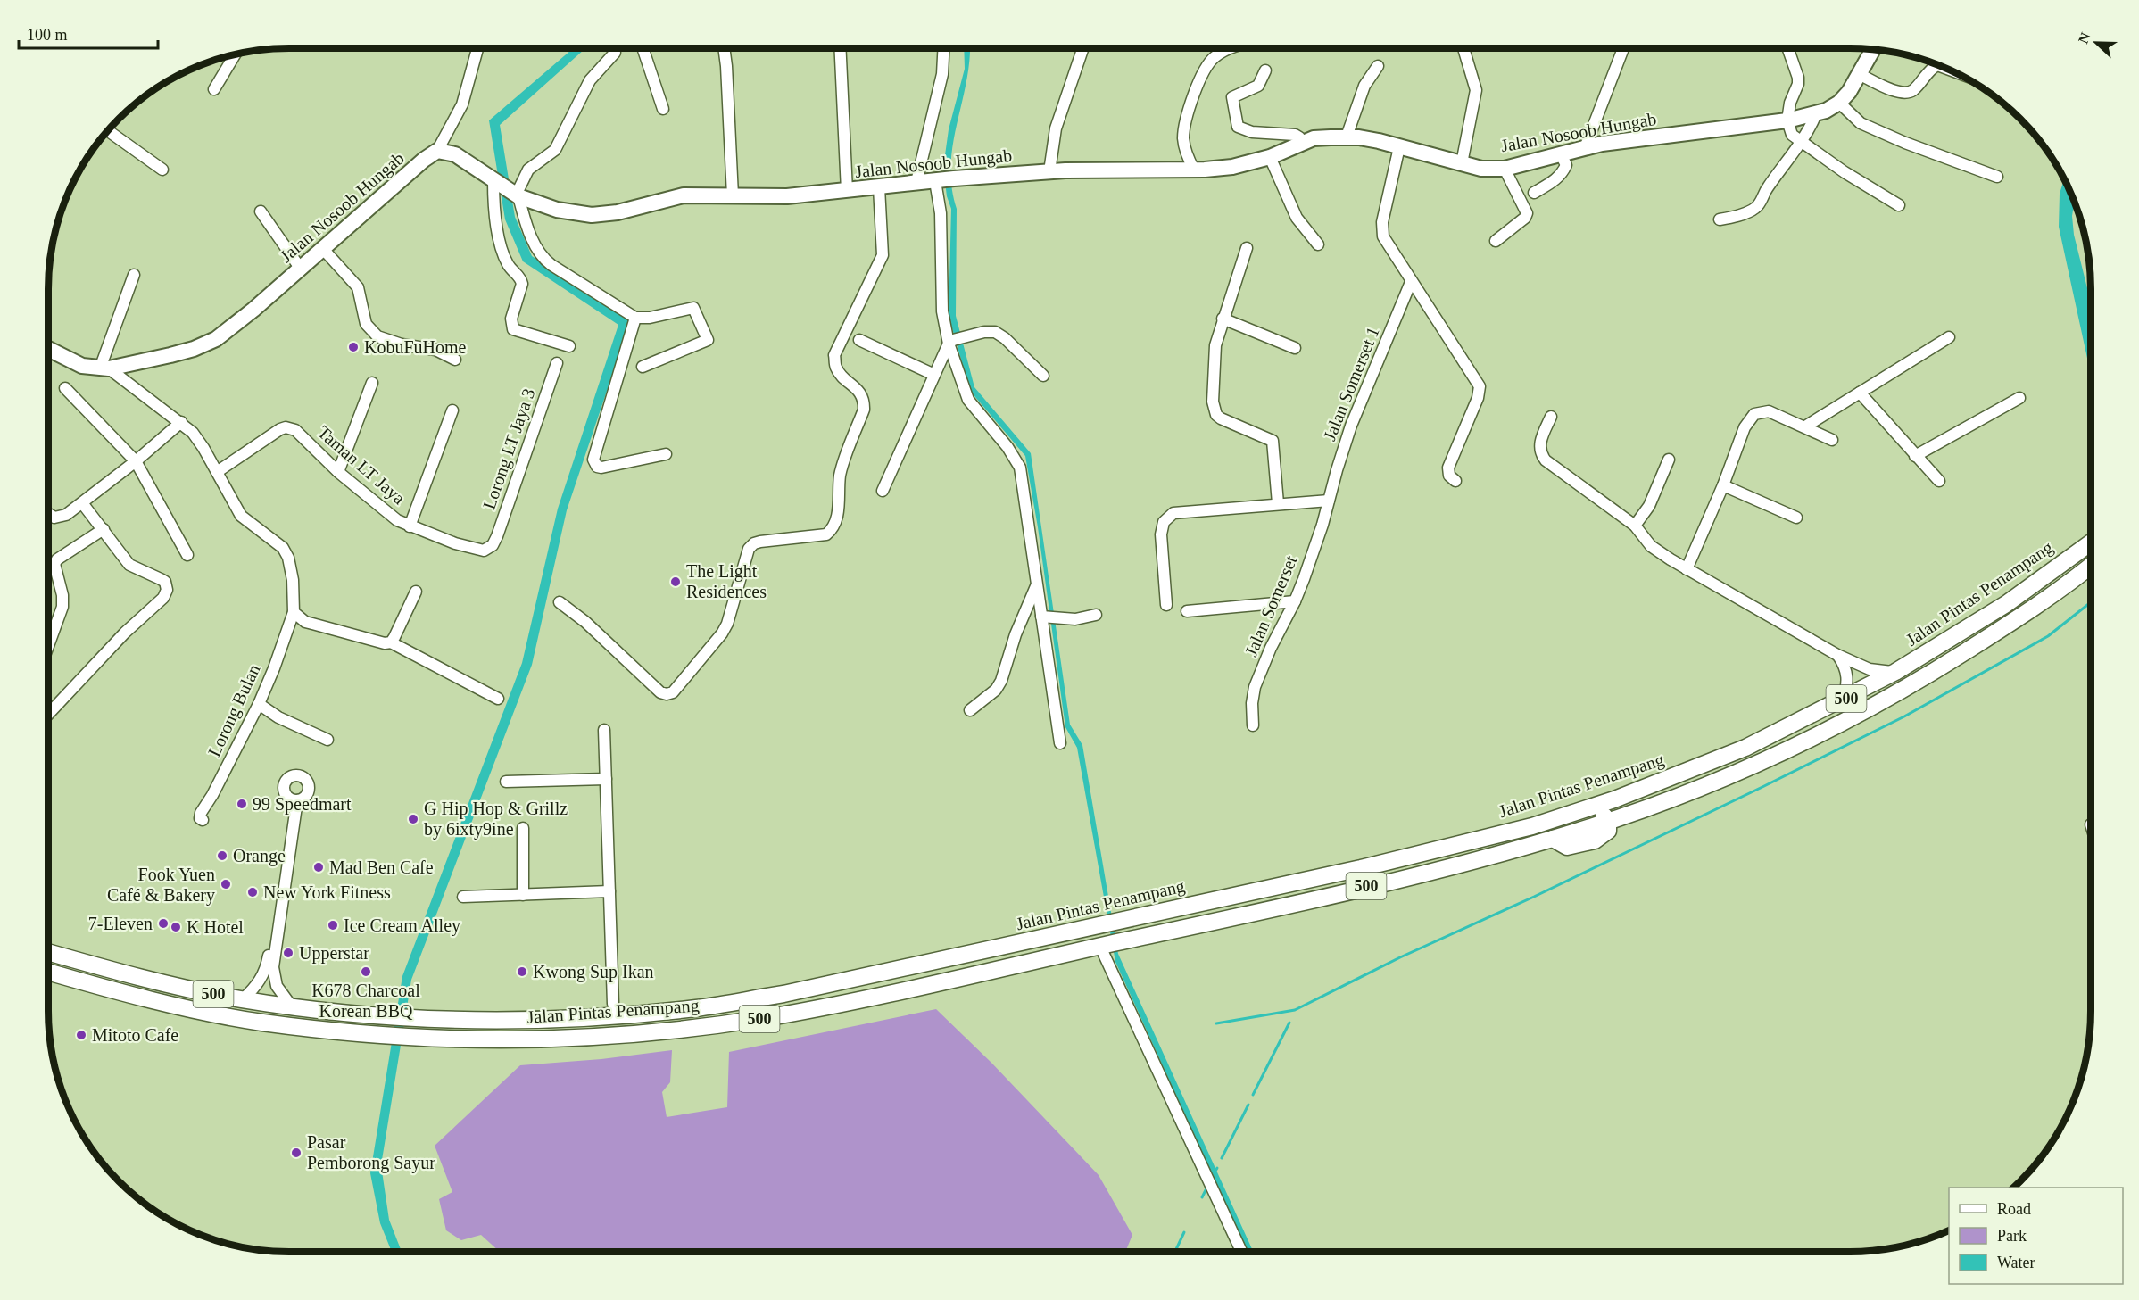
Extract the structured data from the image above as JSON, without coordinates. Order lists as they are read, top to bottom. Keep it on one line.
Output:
{"streets":{"main road":["Jalan Nosoob Hungab","Jalan Pintas Penampang","500"],"street":["Jalan Somerset 1","Lorong LT Jaya 3","Taman LT Jaya","Jalan Somerset","Lorong Bulan"]},"crossings":[["Jalan Nosoob Hungab","Lorong Bulan"],["Jalan Somerset 1","Jalan Somerset"],["Lorong LT Jaya 3","Taman LT Jaya"],["Taman LT Jaya","Lorong Bulan"]],"places":["KobuFuHome","The Light Residences","99 Speedmart","G Hip Hop & Grillz by 6ixty9ine","Orange","Mad Ben Cafe","Fook Yuen Café & Bakery","New York Fitness","7-Eleven","Ice Cream Alley","K Hotel","Upperstar","K678 Charcoal Korean BBQ","Kwong Sup Ikan","Mitoto Cafe","Pasar Pemborong Sayur"],"legend":["Road","Park","Water"],"scale_bar":"100 m","north":"left"}
